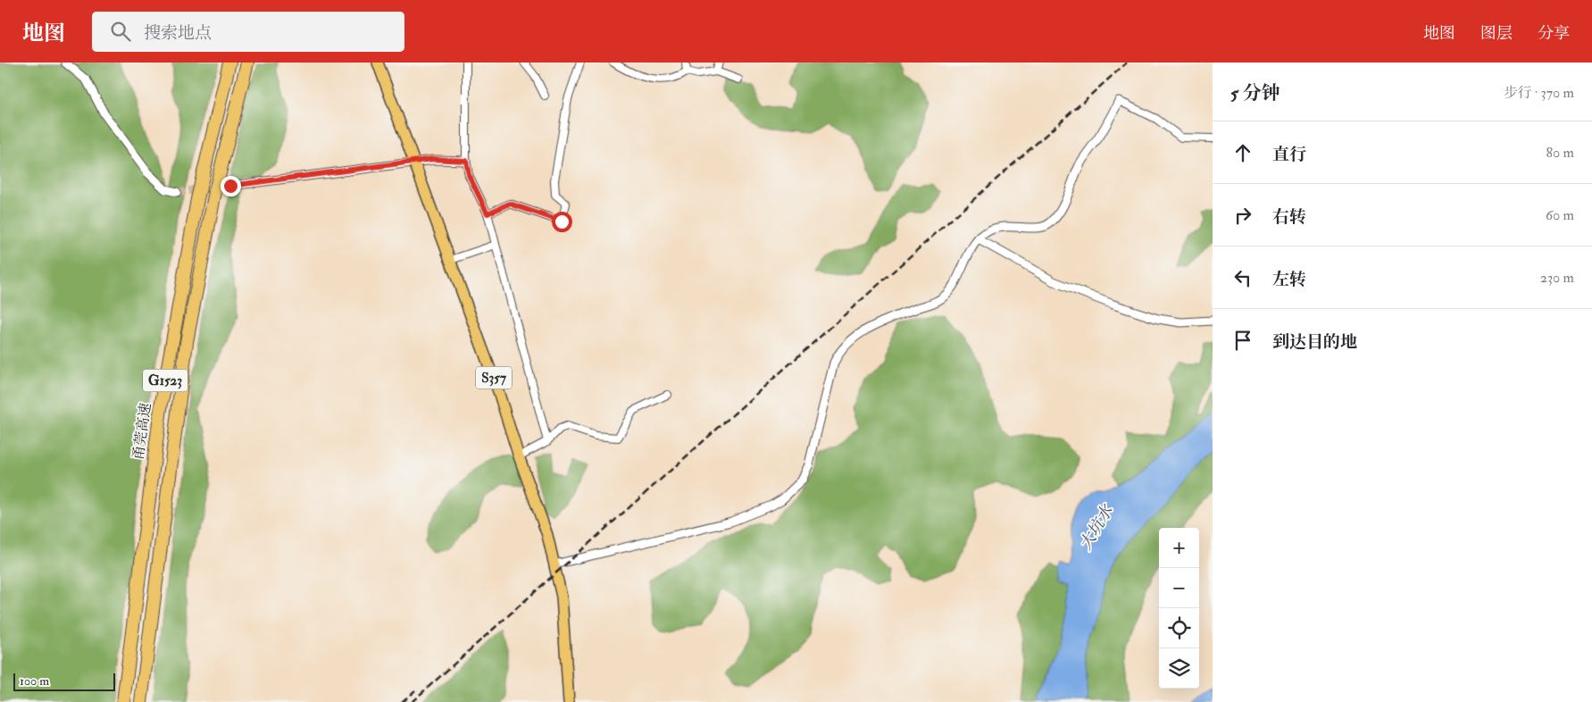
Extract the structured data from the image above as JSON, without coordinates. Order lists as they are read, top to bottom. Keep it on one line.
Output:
{"streets":{"highway":["G1523","甬莞高速"],"main road":["S357"]},"water":["大坑水"],"scale_bar":"100 m","page":{"header":"地图","search":"搜索地点","nav":["地图","图层","分享"],"heading":["5 分钟","步行 · 370 m"],"list":[["直行","80 m"],["右转","60 m"],["左转","230 m"],"到达目的地"],"map_buttons":["+","−"],"scale":"100 m"}}
